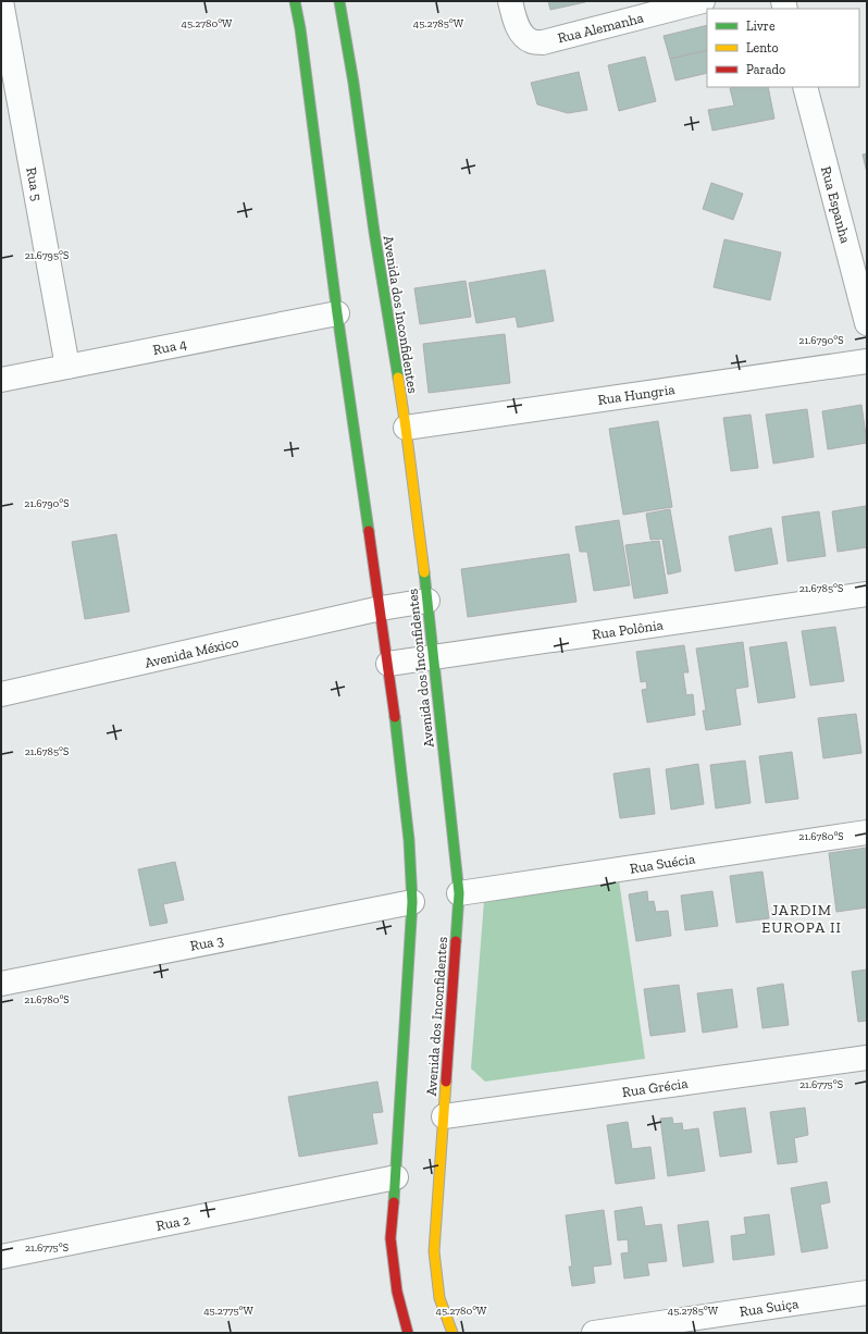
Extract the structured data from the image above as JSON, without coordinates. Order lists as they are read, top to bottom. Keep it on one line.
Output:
{"streets":{"street":["Rua Alemanha","Rua 5","Rua Espanha","Avenida dos Inconfidentes","Rua 4","Rua Hungria","Rua Polônia","Avenida México","Rua Suécia","Rua 3","Rua Grécia","Rua 2","Rua Suiça"]},"crossings":[["Rua 5","Rua 4"],["Avenida dos Inconfidentes","Rua 4"],["Avenida dos Inconfidentes","Rua Hungria"],["Avenida dos Inconfidentes","Rua Polônia"],["Avenida dos Inconfidentes","Avenida México"],["Avenida dos Inconfidentes","Rua Suécia"],["Avenida dos Inconfidentes","Rua 3"],["Avenida dos Inconfidentes","Rua Grécia"],["Avenida dos Inconfidentes","Rua 2"]],"districts":["JARDIM EUROPA II"],"legend":["Livre","Lento","Parado"],"coordinates":["45.2780°W","45.2785°W","21.6795°S","21.6790°S","21.6785°S","21.6780°S","21.6775°S","45.2775°W"]}
